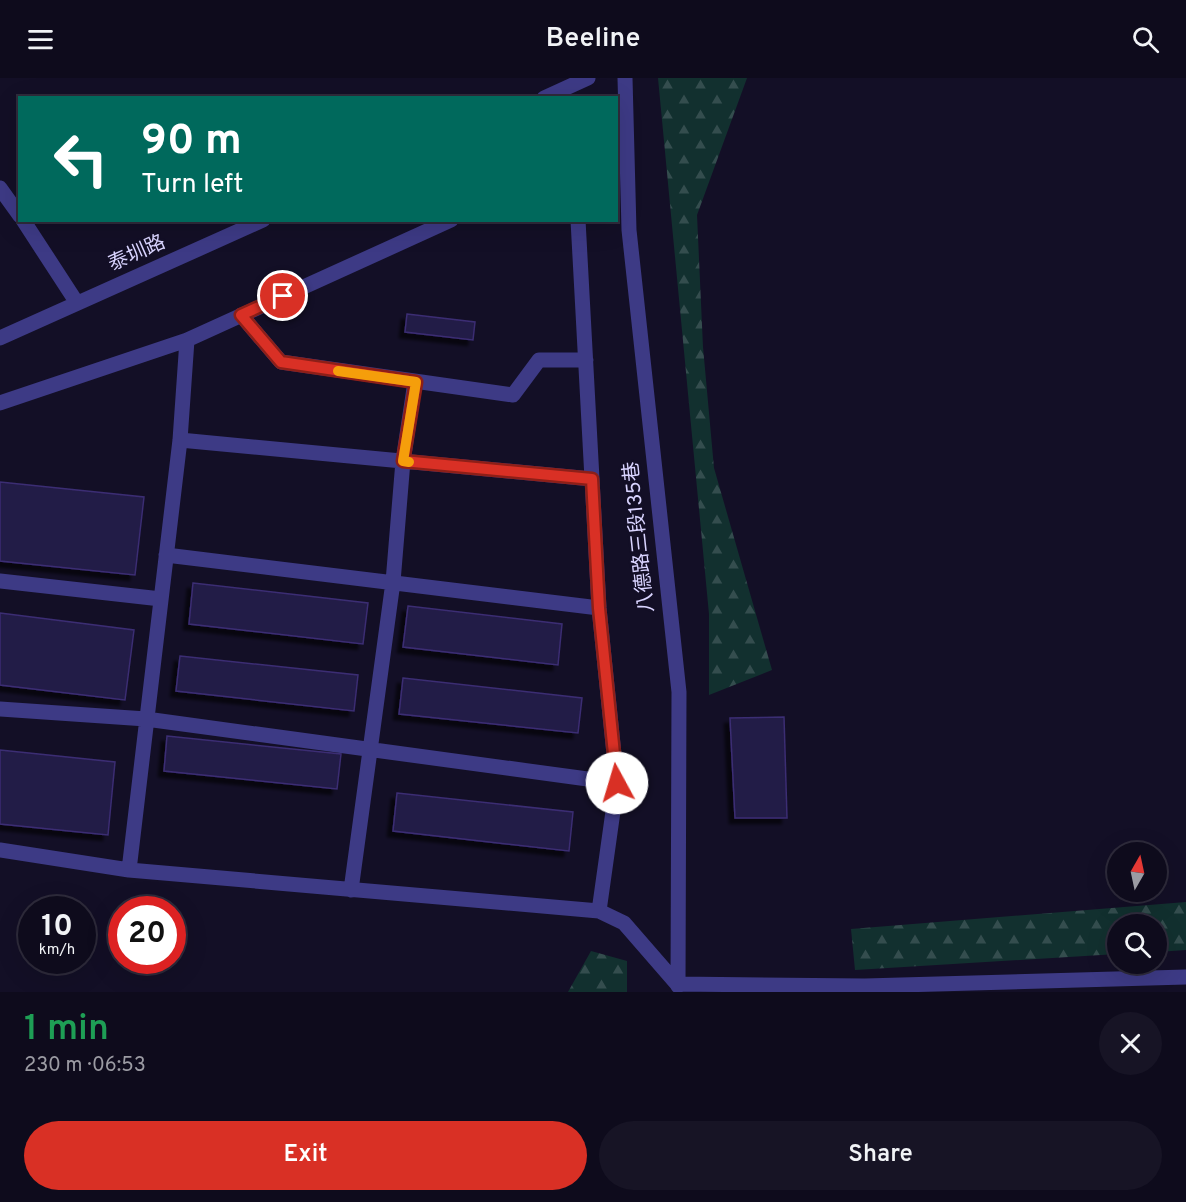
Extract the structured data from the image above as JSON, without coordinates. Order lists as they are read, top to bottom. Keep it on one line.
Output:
{"streets":{"street":["泰圳路","八德路三段135巷"]},"north":"top","page":{"header":"Beeline","turn":["90 m","Turn left"],"speed":"10 km/h","limit":"20","heading":["1 min","230 m · 06:53"],"buttons":["Exit","Share"]}}
